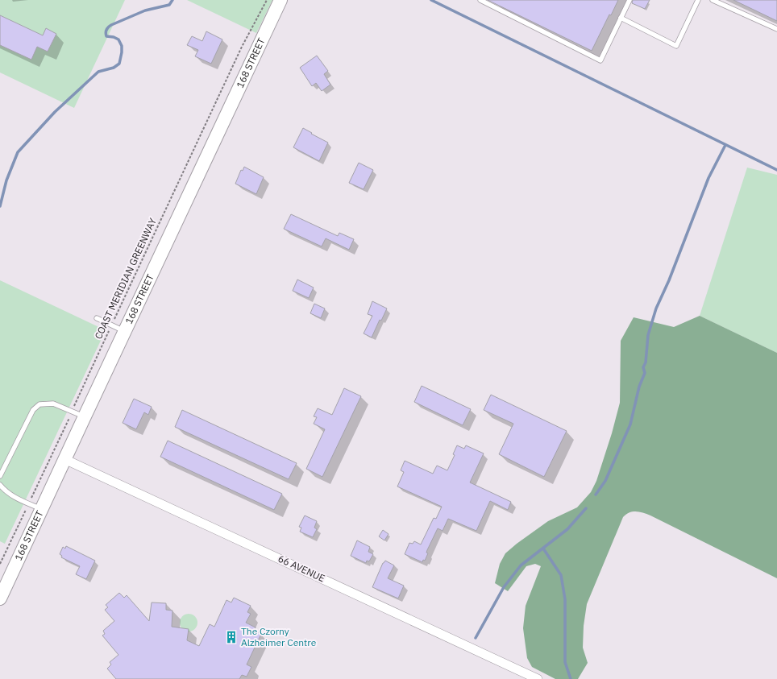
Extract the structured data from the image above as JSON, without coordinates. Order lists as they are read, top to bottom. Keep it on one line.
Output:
{"streets":{"main road":["168 STREET"],"street":["66 AVENUE"],"path":["COAST MERIDIAN GREENWAY"]},"crossings":[["168 STREET","66 AVENUE"]],"places":{"building":["The Czorny Alzheimer Centre"]}}
